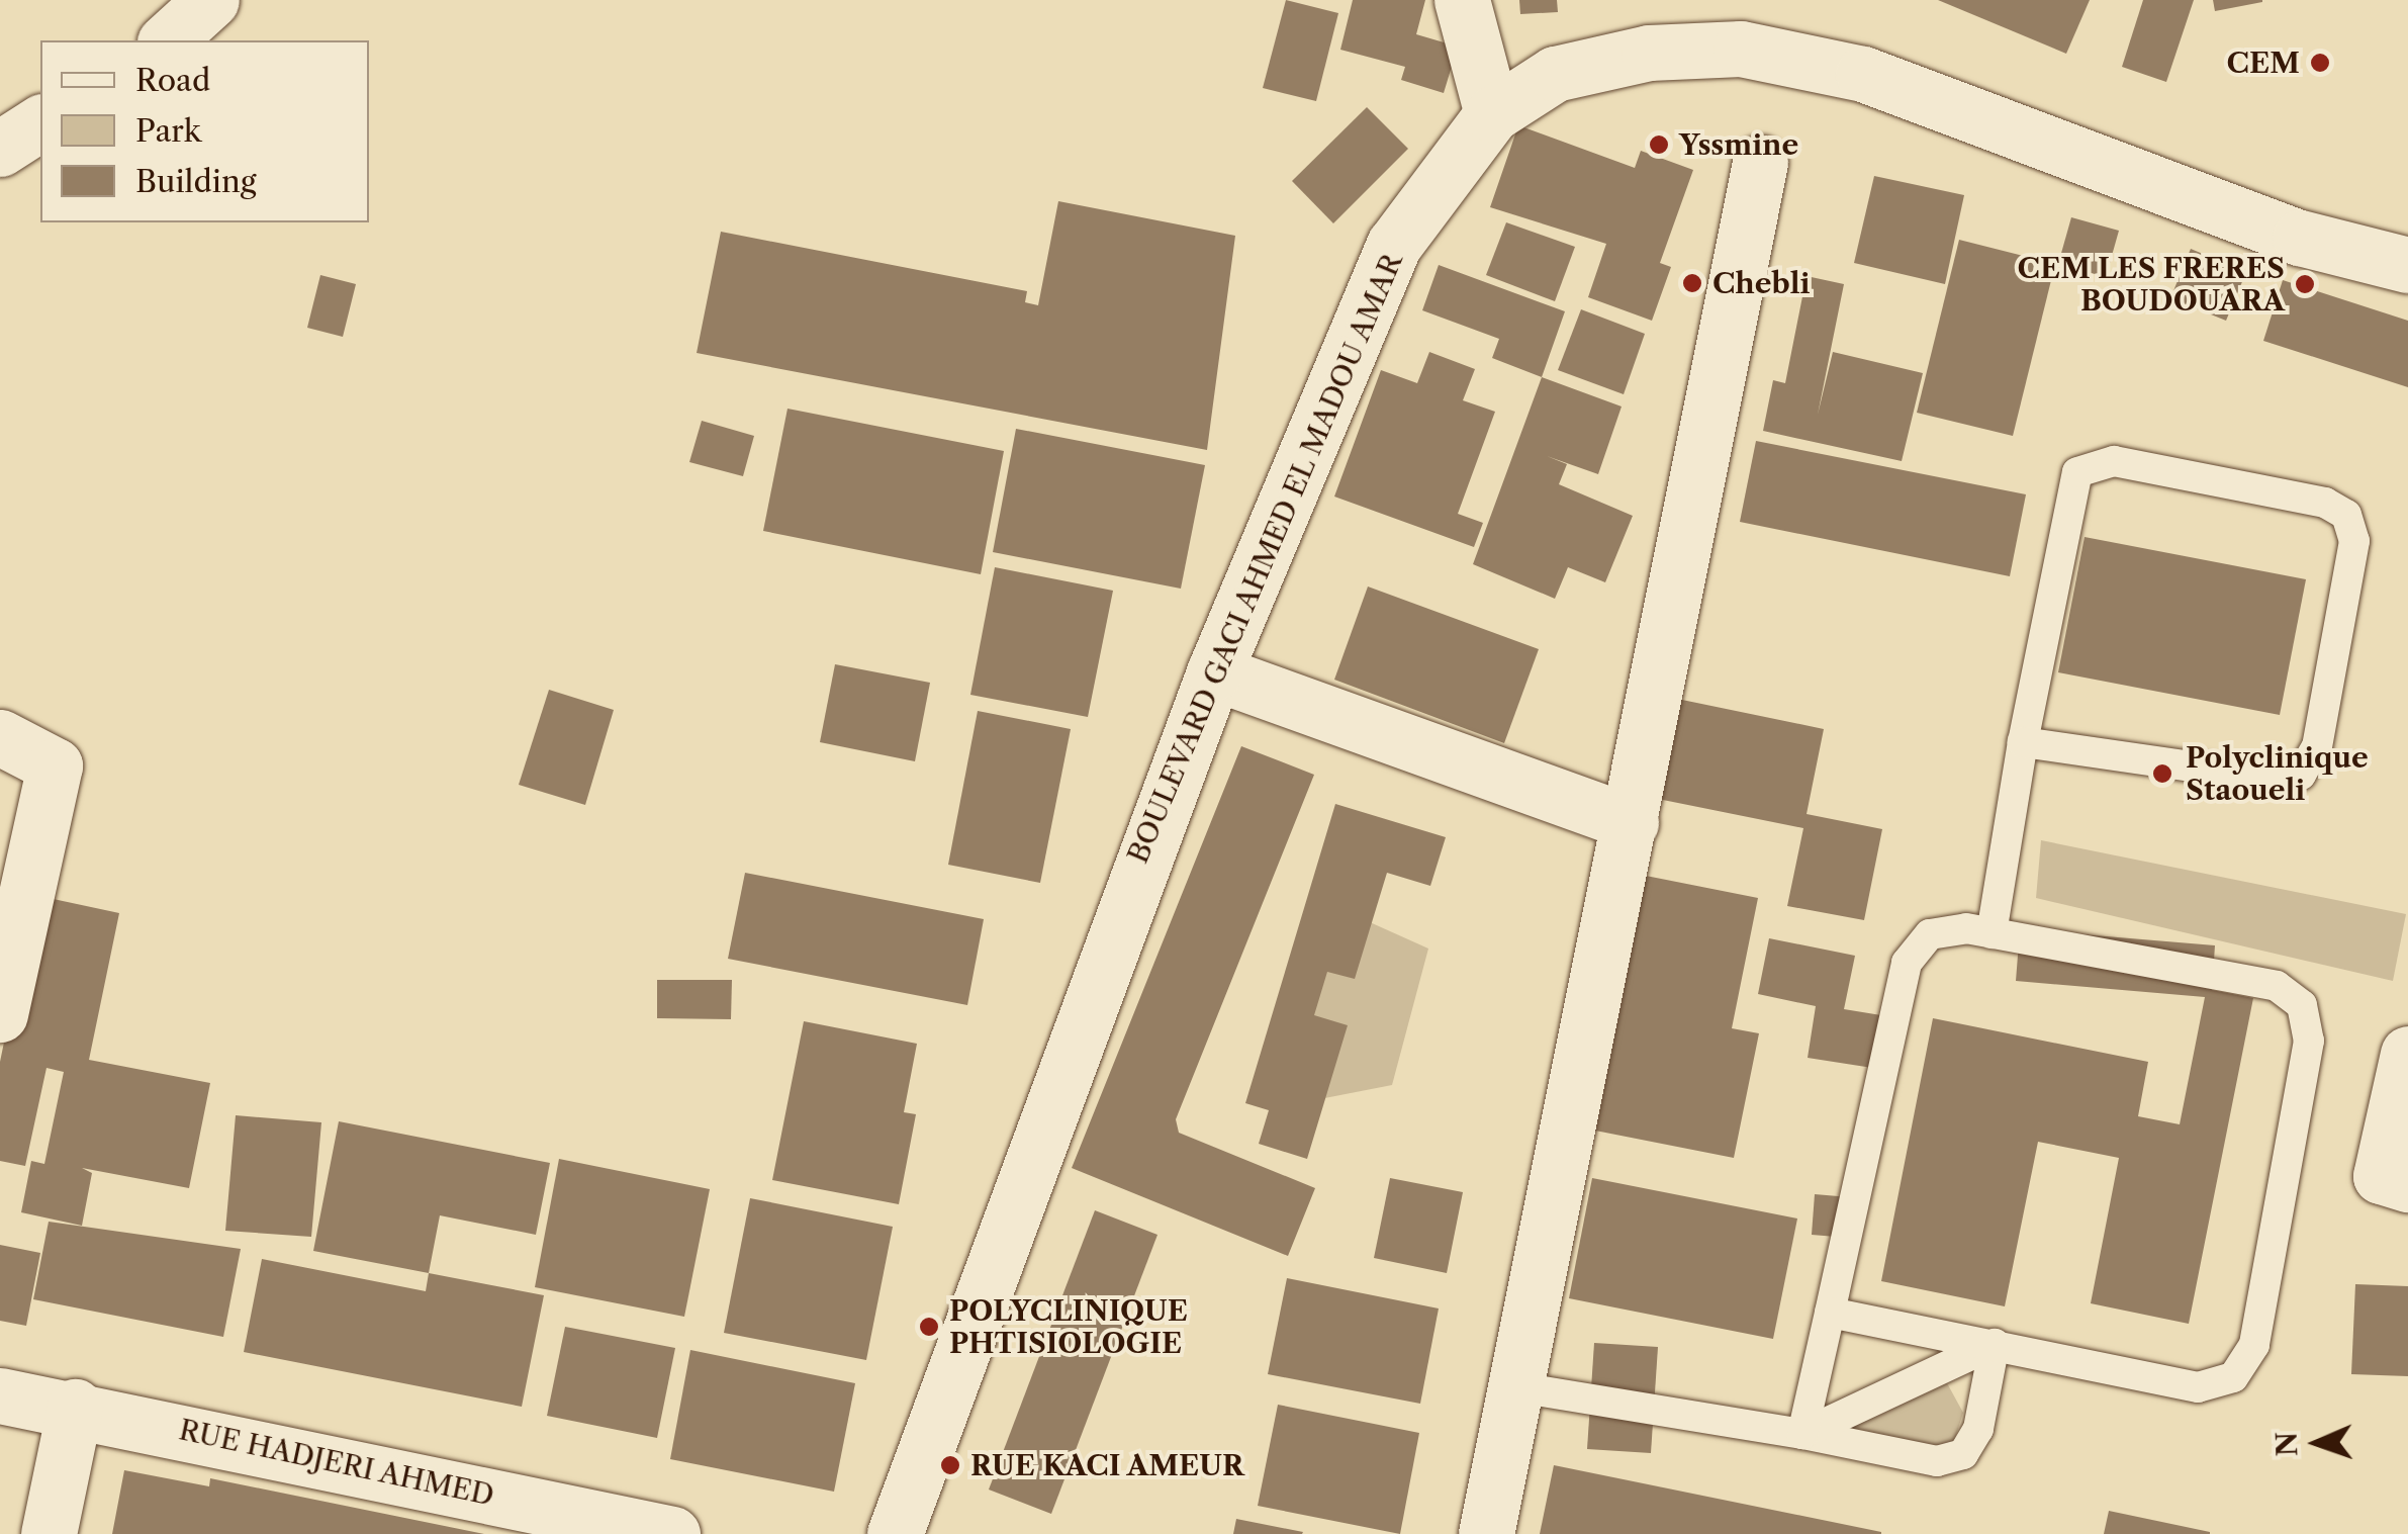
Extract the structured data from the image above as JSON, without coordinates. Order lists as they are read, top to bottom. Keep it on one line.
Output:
{"streets":{"street":["BOULEVARD GACI AHMED EL MADOU AMAR","RUE HADJERI AHMED"]},"places":["CEM","Yssmine","Chebli","CEM LES FRERES BOUDOUARA","Polyclinique Staoueli","POLYCLINIQUE PHTISIOLOGIE","RUE KACI AMEUR"],"legend":["Road","Park","Building"],"north":"left"}
